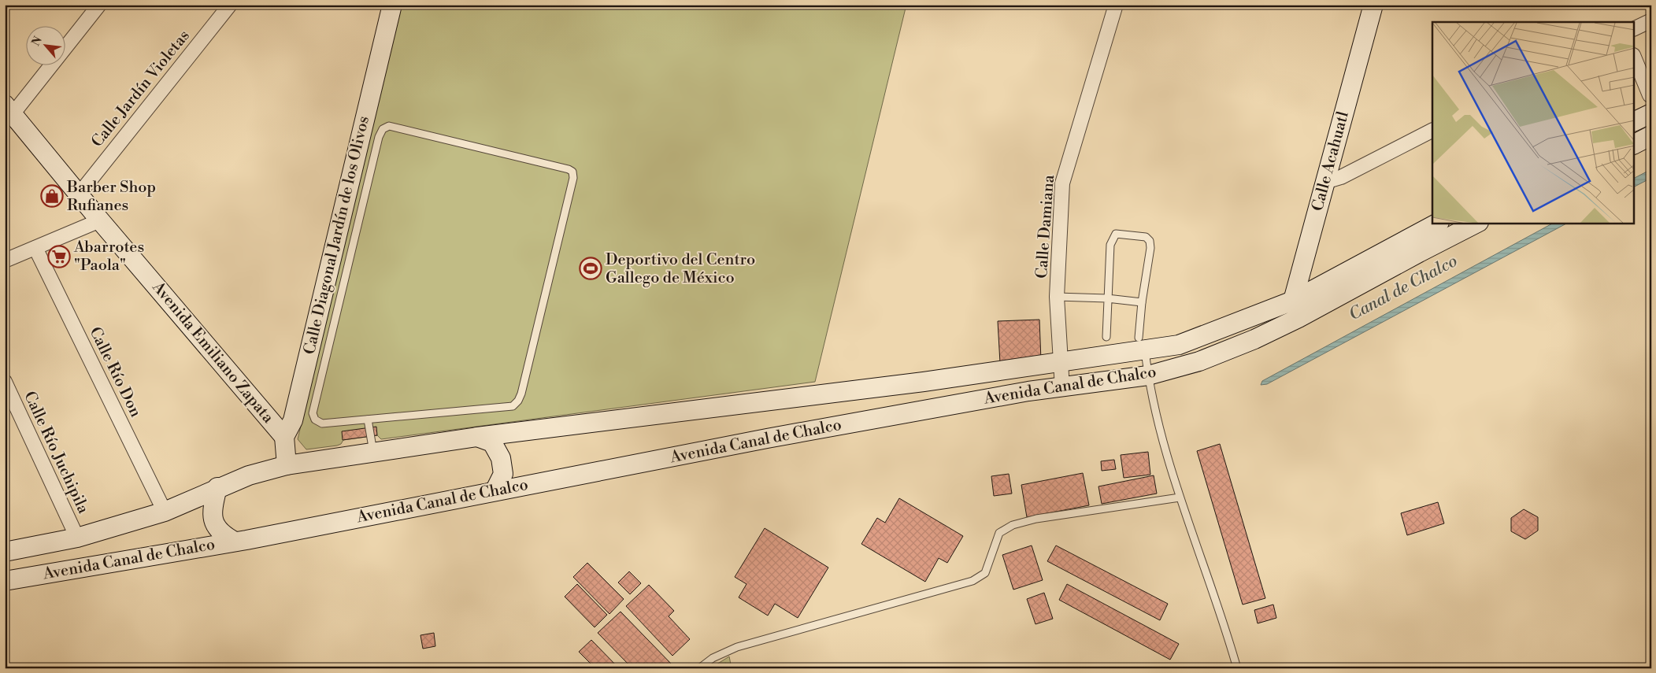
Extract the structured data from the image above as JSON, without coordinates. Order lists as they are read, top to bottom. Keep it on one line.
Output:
{"streets":{"main road":["Calle Acahuatl","Calle Diagonal Jardín de los Olivos","Avenida Emiliano Zapata","Avenida Canal de Chalco"],"street":["Calle Jardín Violetas","Calle Damiana","Calle Río Don","Calle Río Juchipila"]},"crossings":[["Calle Jardín Violetas","Avenida Emiliano Zapata"],["Calle Acahuatl","Avenida Canal de Chalco"],["Calle Damiana","Avenida Canal de Chalco"],["Calle Diagonal Jardín de los Olivos","Avenida Emiliano Zapata"],["Calle Diagonal Jardín de los Olivos","Avenida Canal de Chalco"],["Calle Río Don","Avenida Canal de Chalco"],["Avenida Canal de Chalco","Calle Río Juchipila"]],"water":["Canal de Chalco"],"places":{"shop":["Barber Shop Rufianes"],"supermarket":["Abarrotes \"Paola\""],"sports":["Deportivo del Centro Gallego de México"]},"north":"top left"}
